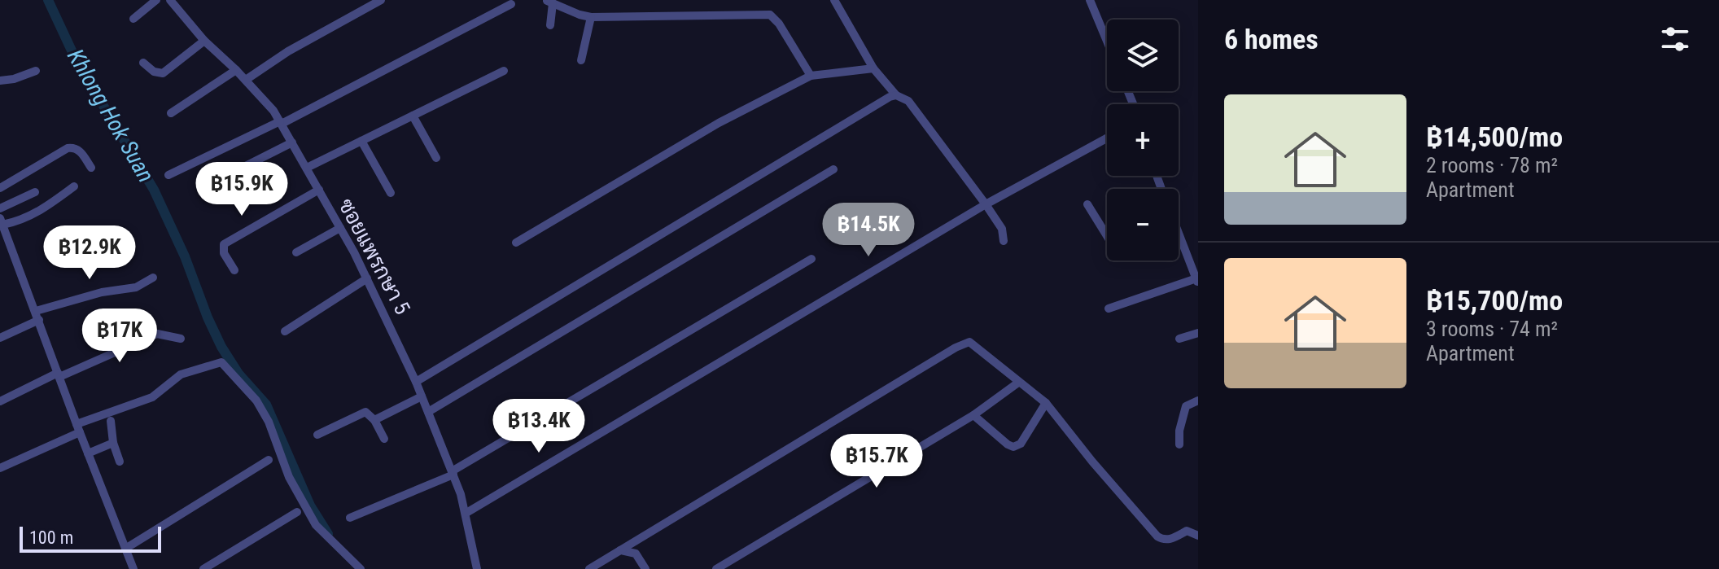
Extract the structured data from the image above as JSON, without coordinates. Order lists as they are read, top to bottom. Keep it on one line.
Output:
{"streets":{"street":["ซอยแพรกษา 5"]},"water":["Khlong Hok Suan"],"scale_bar":"100 m","page":{"heading":"6 homes","map_buttons":["+","−"],"list":[{"name":"฿14,500/mo","note":"2 rooms · 78 m² · Apartment"},{"name":"฿15,700/mo","note":"3 rooms · 74 m² · Apartment"}],"price":["฿15.9K","฿14.5K","฿12.9K","฿17K","฿13.4K","฿15.7K"],"scale":"100 m"}}
